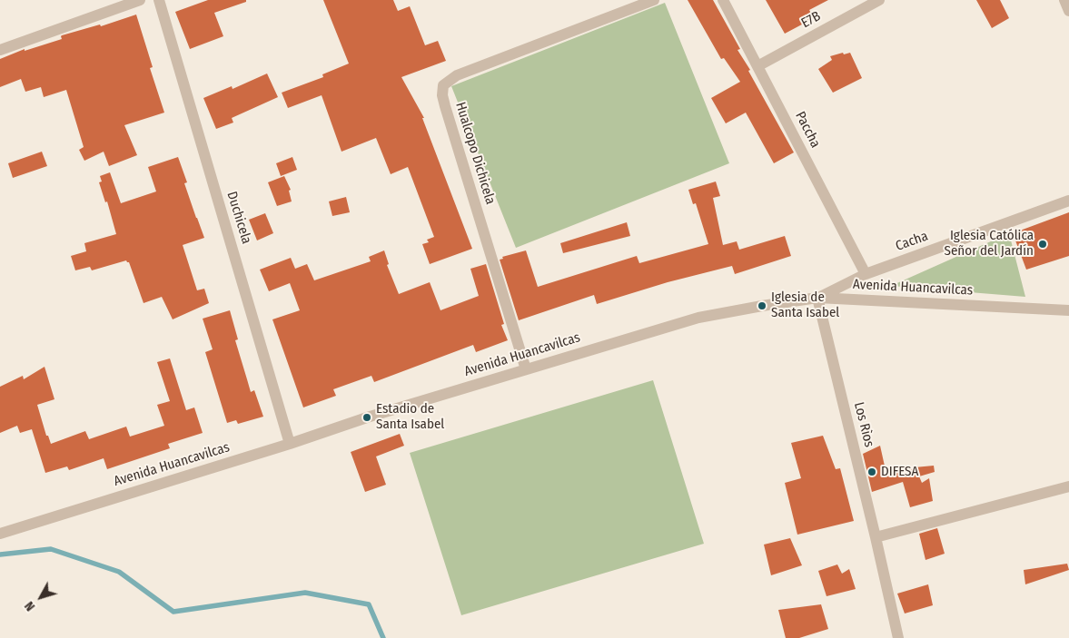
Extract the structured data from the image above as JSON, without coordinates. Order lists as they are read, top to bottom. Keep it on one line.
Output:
{"streets":{"street":["E7B","Paccha","Hualcopo Dichicela","Duchicela","Cacha","Avenida Huancavilcas","Los Rìos"]},"crossings":[["E7B","Paccha"],["Paccha","Cacha"],["Hualcopo Dichicela","Avenida Huancavilcas"],["Duchicela","Avenida Huancavilcas"],["Cacha","Avenida Huancavilcas"],["Cacha","Los Rìos"],["Avenida Huancavilcas","Los Rìos"]],"places":["Iglesia Católica Señor del Jardín","Iglesia de Santa Isabel","Estadio de Santa Isabel","DIFESA"],"north":"bottom left"}
